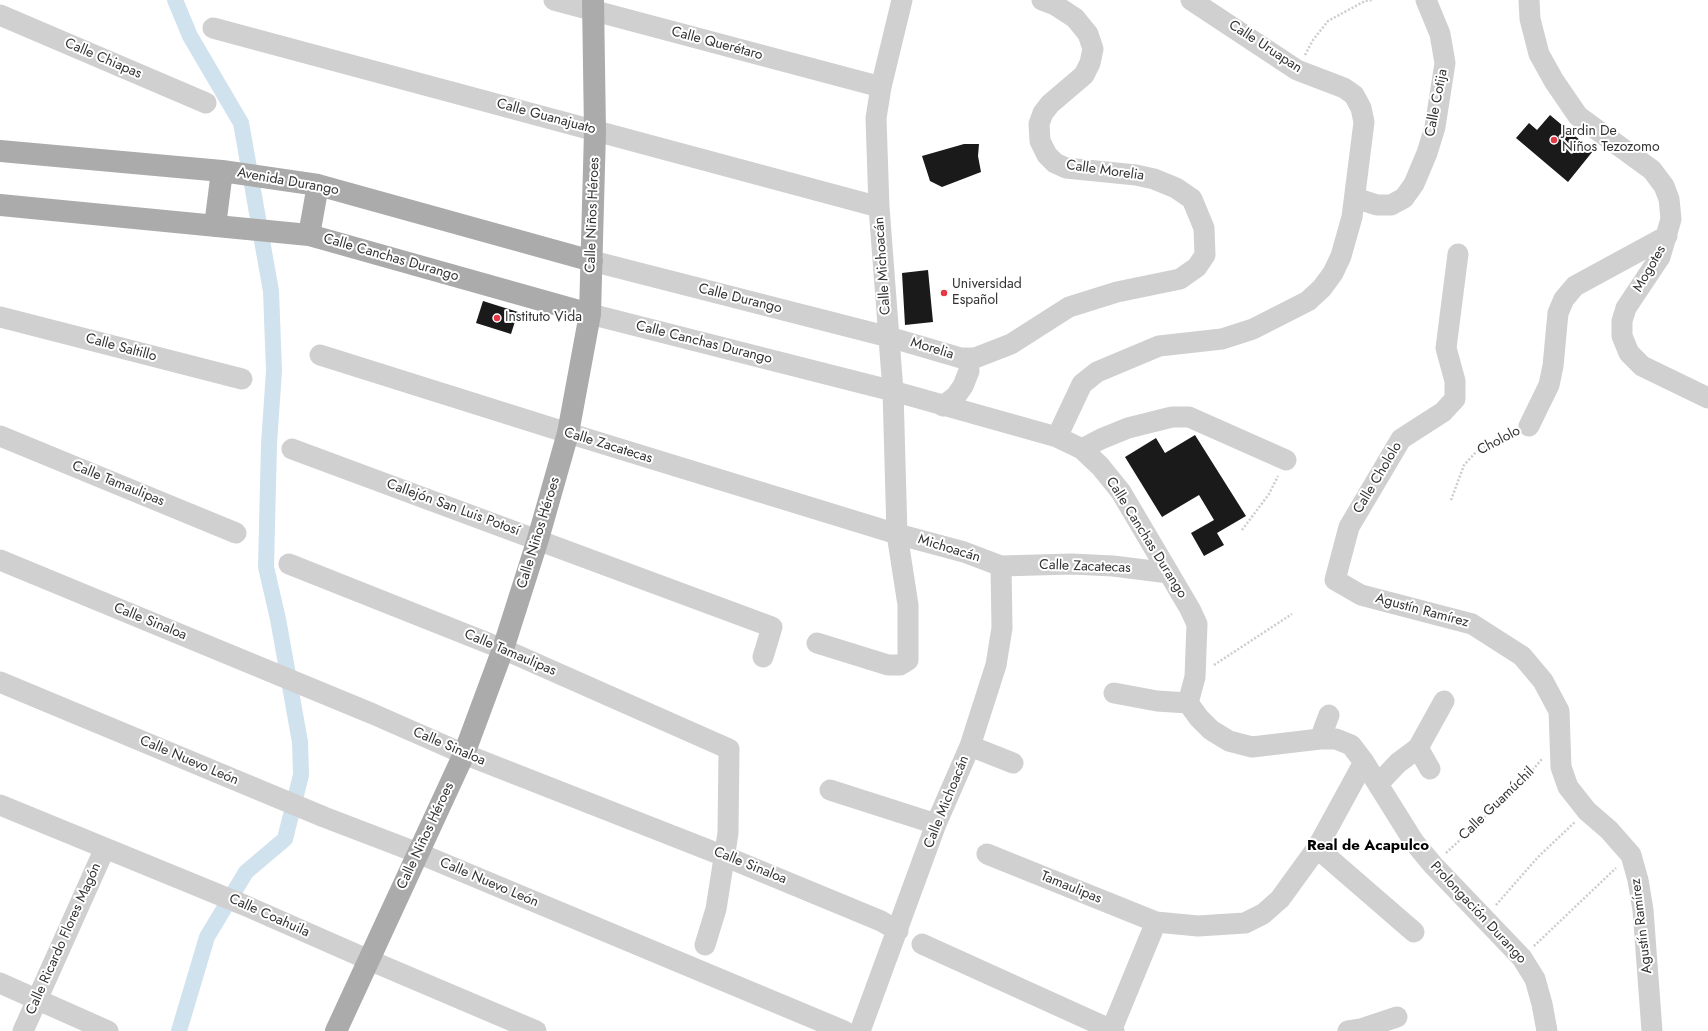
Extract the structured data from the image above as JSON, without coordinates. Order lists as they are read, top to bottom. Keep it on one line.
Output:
{"streets":{"main road":["Avenida Durango","Calle Niños Héroes","Calle Canchas Durango"],"street":["Calle Querétaro","Calle Uruapan","Calle Chiapas","Calle Cotija","Calle Guanajuato","Calle Morelia","Calle Michoacán","Mogotes","Calle Durango","Calle Saltillo","Morelia","Calle Zacatecas","Calle Chololo","Calle Tamaulipas","Callejón San Luis Potosí","Michoacán","Agustín Ramírez","Calle Sinaloa","Calle Nuevo León","Tamaulipas","Prolongación Durango","Calle Coahuila","Calle Ricardo Flores Magón"],"path":["Chololo","Calle Guamúchil"]},"crossings":[["Calle Querétaro","Calle Niños Héroes"],["Calle Querétaro","Calle Michoacán"],["Calle Uruapan","Calle Cotija"],["Calle Uruapan","Calle Canchas Durango"],["Calle Guanajuato","Calle Niños Héroes"],["Calle Guanajuato","Calle Michoacán"],["Calle Morelia","Morelia"],["Avenida Durango","Calle Niños Héroes"],["Avenida Durango","Calle Durango"],["Calle Niños Héroes","Calle Canchas Durango"],["Calle Niños Héroes","Calle Durango"],["Calle Niños Héroes","Calle Zacatecas"],["Calle Niños Héroes","Calle Tamaulipas"],["Calle Niños Héroes","Callejón San Luis Potosí"],["Calle Niños Héroes","Calle Sinaloa"],["Calle Niños Héroes","Calle Nuevo León"],["Calle Niños Héroes","Calle Coahuila"],["Calle Canchas Durango","Calle Michoacán"],["Calle Canchas Durango","Calle Zacatecas"],["Calle Canchas Durango","Prolongación Durango"],["Calle Michoacán","Calle Durango"],["Calle Michoacán","Morelia"],["Calle Michoacán","Calle Zacatecas"],["Calle Michoacán","Michoacán"],["Calle Michoacán","Calle Sinaloa"],["Calle Durango","Morelia"],["Calle Zacatecas","Michoacán"],["Calle Chololo","Agustín Ramírez"],["Calle Tamaulipas","Calle Sinaloa"],["Agustín Ramírez","Calle Guamúchil"],["Calle Guamúchil","Prolongación Durango"],["Calle Coahuila","Calle Ricardo Flores Magón"]],"districts":["Real de Acapulco"],"places":["Jardin De Niños Tezozomo","Universidad Español","Instituto Vida"]}
